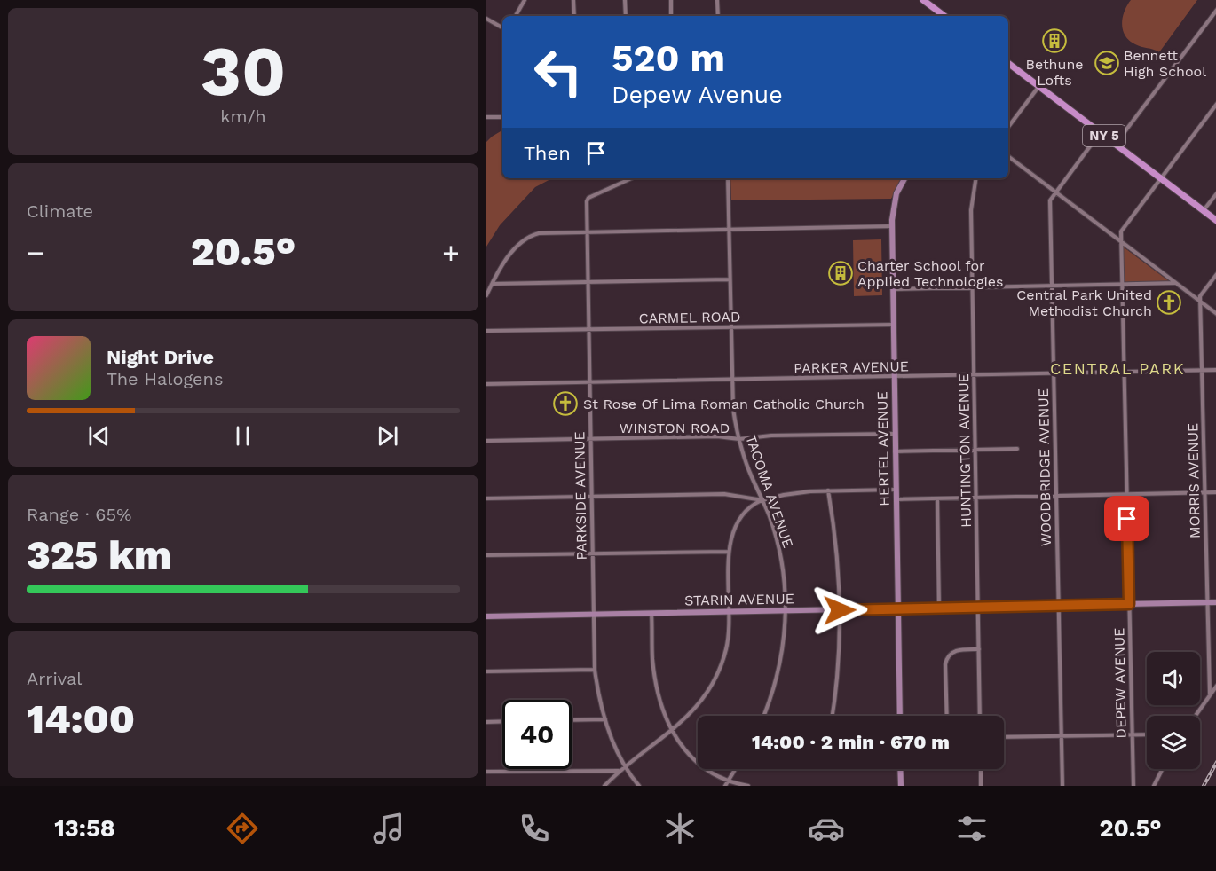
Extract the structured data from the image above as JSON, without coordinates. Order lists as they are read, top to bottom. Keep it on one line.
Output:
{"streets":{"main road":["NY 5"],"street":["CARMEL ROAD","PARKER AVENUE","WINSTON ROAD","HERTEL AVENUE","HUNTINGTON AVENUE","WOODBRIDGE AVENUE","MORRIS AVENUE","TACOMA AVENUE","PARKSIDE AVENUE","STARIN AVENUE","DEPEW AVENUE"]},"crossings":[["NY 5","WOODBRIDGE AVENUE"],["NY 5","DEPEW AVENUE"],["CARMEL ROAD","HERTEL AVENUE"],["CARMEL ROAD","TACOMA AVENUE"],["CARMEL ROAD","PARKSIDE AVENUE"],["PARKER AVENUE","HERTEL AVENUE"],["PARKER AVENUE","HUNTINGTON AVENUE"],["PARKER AVENUE","WOODBRIDGE AVENUE"],["PARKER AVENUE","MORRIS AVENUE"],["PARKER AVENUE","TACOMA AVENUE"],["PARKER AVENUE","PARKSIDE AVENUE"],["PARKER AVENUE","DEPEW AVENUE"],["WINSTON ROAD","HERTEL AVENUE"],["WINSTON ROAD","TACOMA AVENUE"],["WINSTON ROAD","PARKSIDE AVENUE"],["HERTEL AVENUE","STARIN AVENUE"],["HUNTINGTON AVENUE","STARIN AVENUE"],["WOODBRIDGE AVENUE","STARIN AVENUE"],["MORRIS AVENUE","STARIN AVENUE"],["TACOMA AVENUE","STARIN AVENUE"],["PARKSIDE AVENUE","STARIN AVENUE"],["STARIN AVENUE","DEPEW AVENUE"]],"districts":["CENTRAL PARK"],"places":{"building":["Bethune Lofts","Charter School for Applied Technologies"],"school or university":["Bennett High School"],"church":["Central Park United Methodist Church","St Rose Of Lima Roman Catholic Church"]},"page":{"tile":[["30","km/h"],"Climate",["Range · 65%","325 km"],["Arrival","14:00"]],"turn":["520 m","Depew Avenue"],"then":"Then","heat":["−","20.5°","+"],"song":["Night Drive","The Halogens"],"limit":"40","trip":"14:00 · 2 min · 670 m","tabs":["13:58","20.5°"]}}
